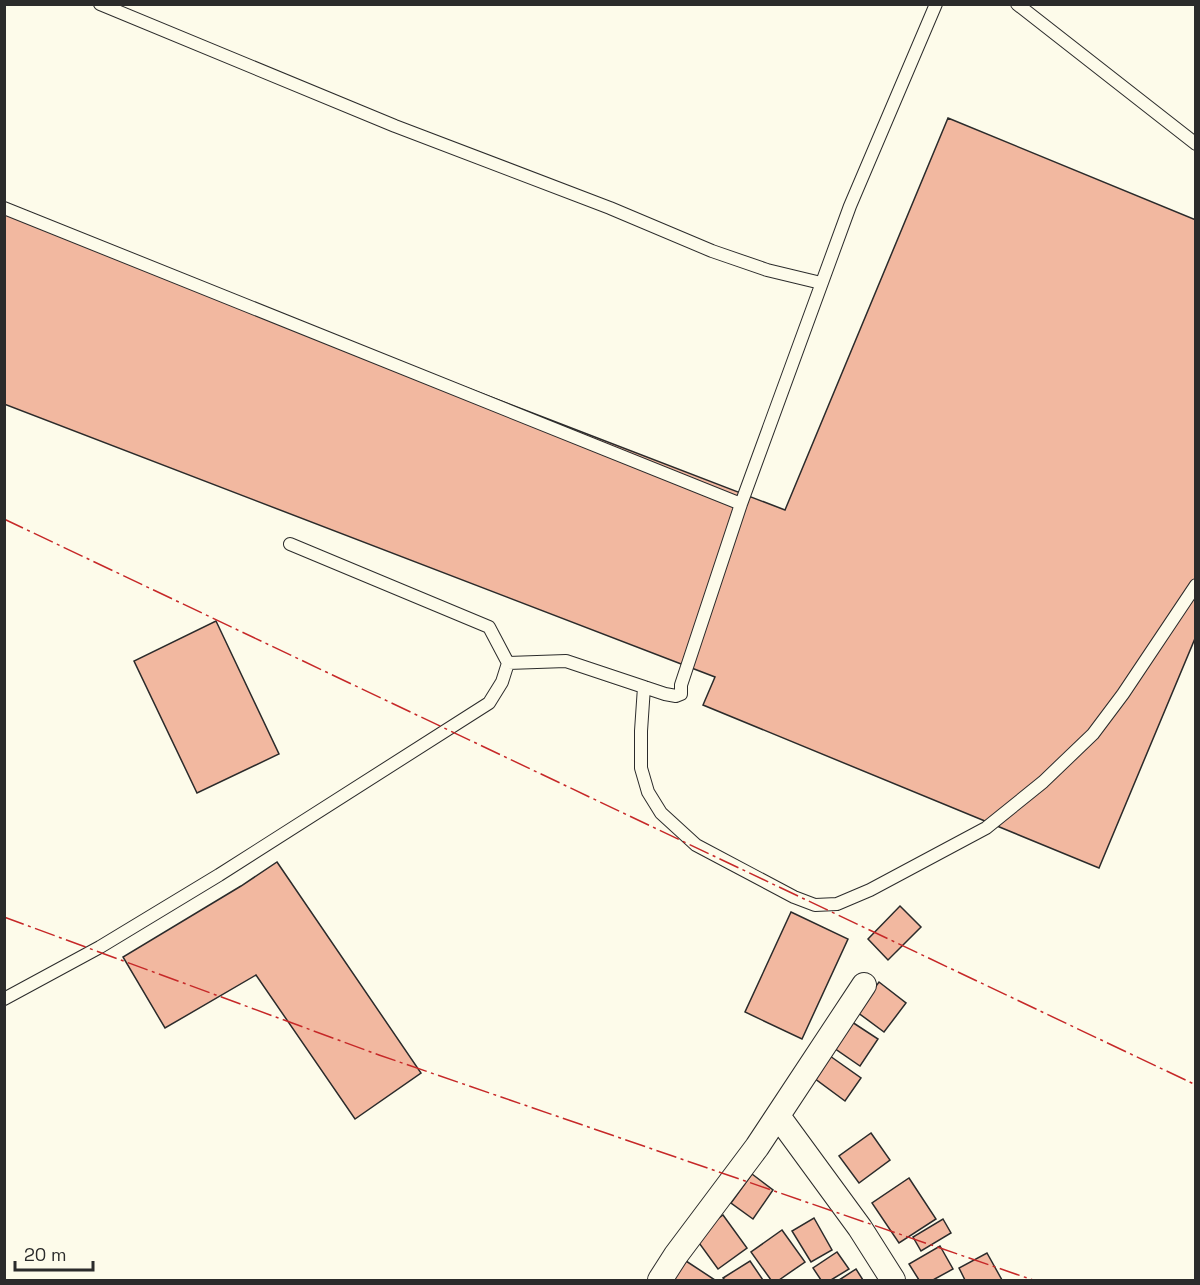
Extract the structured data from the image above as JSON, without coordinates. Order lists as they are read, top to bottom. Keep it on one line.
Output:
{"scale_bar":"20 m"}
